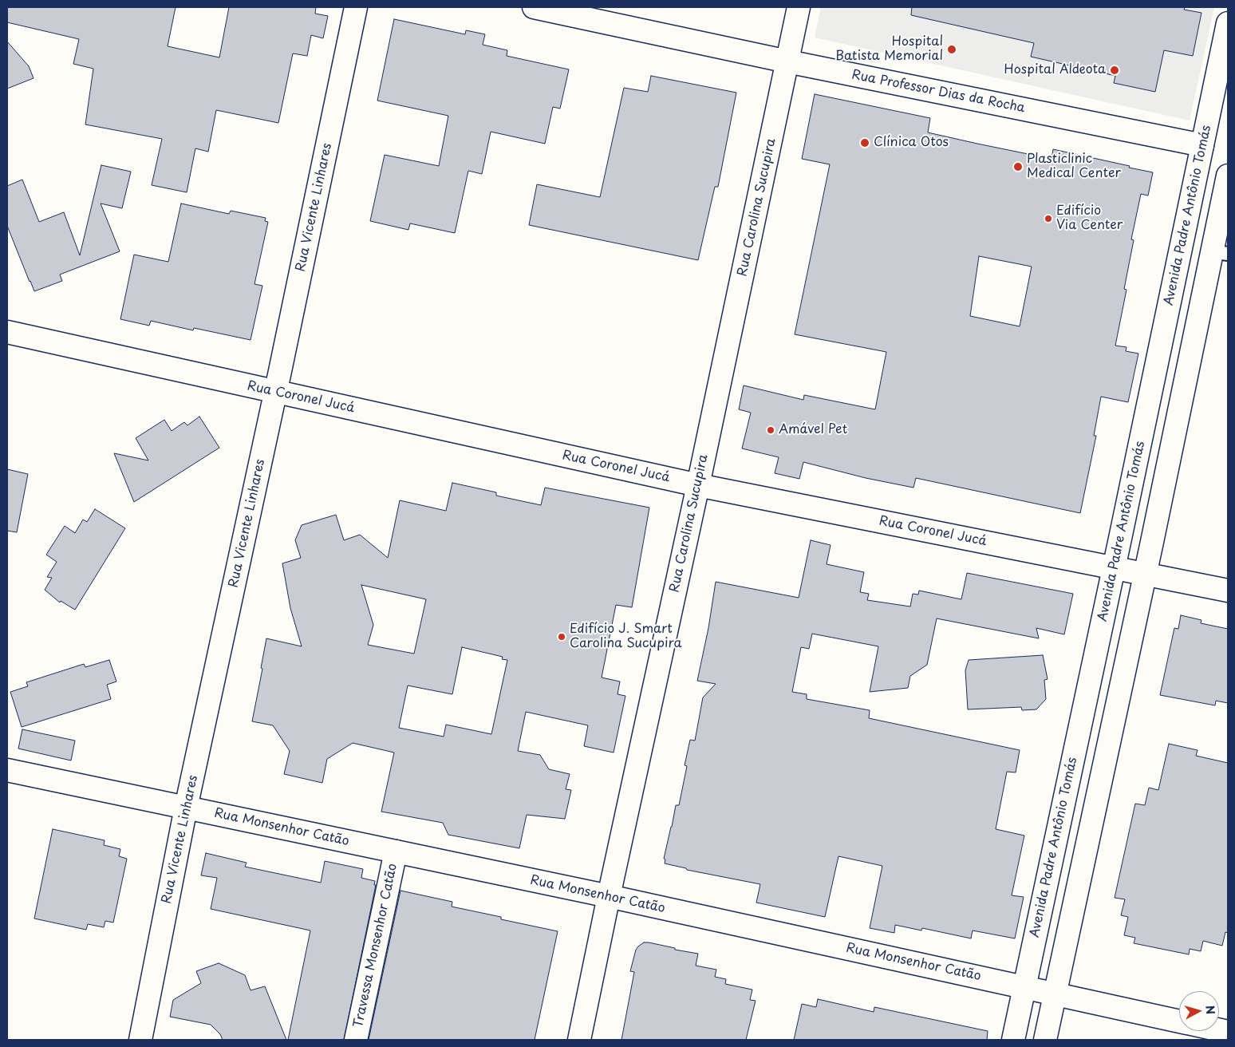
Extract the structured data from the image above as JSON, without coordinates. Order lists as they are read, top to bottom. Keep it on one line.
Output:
{"streets":{"street":["Rua Professor Dias da Rocha","Rua Vicente Linhares","Rua Carolina Sucupira","Avenida Padre Antônio Tomás","Rua Coronel Jucá","Rua Monsenhor Catão","Travessa Monsenhor Catão"]},"crossings":[["Rua Professor Dias da Rocha","Rua Carolina Sucupira"],["Rua Professor Dias da Rocha","Avenida Padre Antônio Tomás"],["Rua Vicente Linhares","Rua Coronel Jucá"],["Rua Vicente Linhares","Rua Monsenhor Catão"],["Rua Carolina Sucupira","Rua Coronel Jucá"],["Rua Carolina Sucupira","Rua Monsenhor Catão"],["Avenida Padre Antônio Tomás","Rua Coronel Jucá"],["Avenida Padre Antônio Tomás","Rua Monsenhor Catão"],["Rua Monsenhor Catão","Travessa Monsenhor Catão"]],"places":["Hospital Batista Memorial","Hospital Aldeota","Clínica Otos","Plasticlinic Medical Center","Edifício Via Center","Amável Pet","Edifício J. Smart Carolina Sucupira"],"north":"right"}
